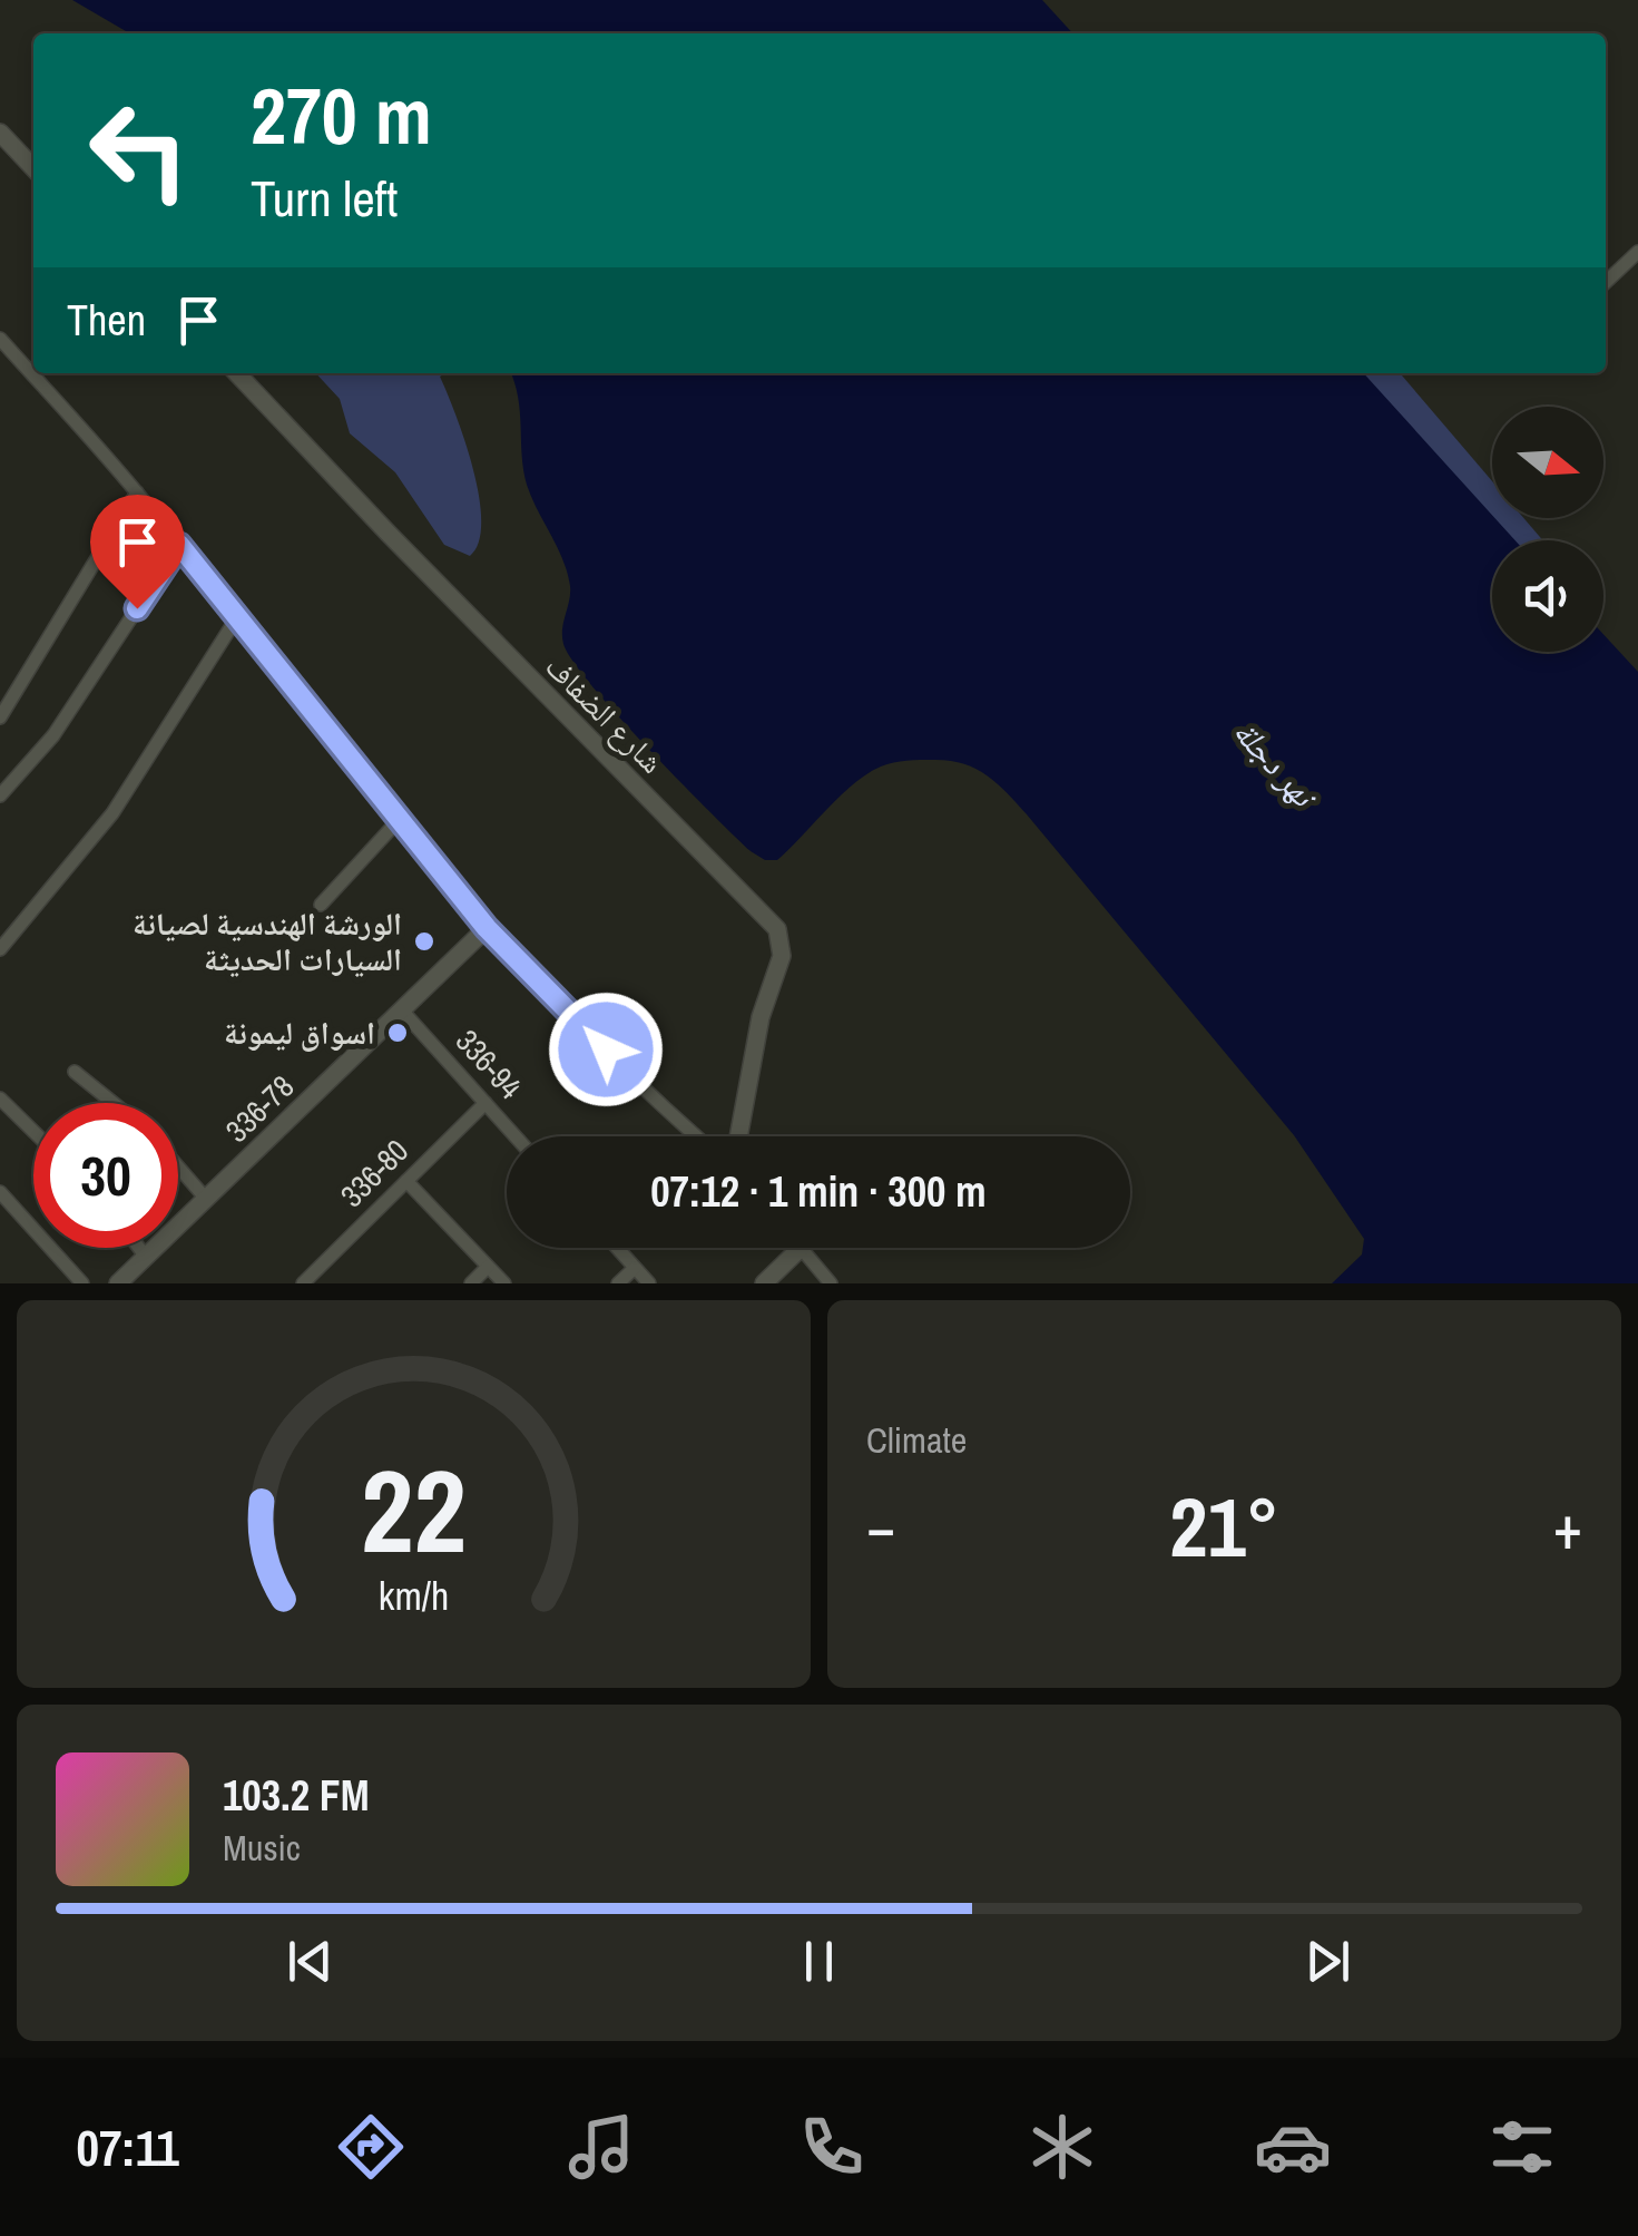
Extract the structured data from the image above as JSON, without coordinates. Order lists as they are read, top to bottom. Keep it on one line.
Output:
{"streets":{"street":["شارع الضفاف","336-94","336-78","336-80"]},"crossings":[["336-94","336-78"],["336-94","336-80"]],"water":["نهر دجلة"],"places":["الورشة الهندسية لصيانة السيارات الحديثة","اسواق ليمونة"],"north":"right","page":{"turn":["270 m","Turn left"],"then":"Then","limit":"30","trip":"07:12 · 1 min · 300 m","tile":"Climate","heat":["−","21°","+"],"song":["103.2 FM","Music"],"tabs":"07:11","gauge":["22","km/h"]}}
